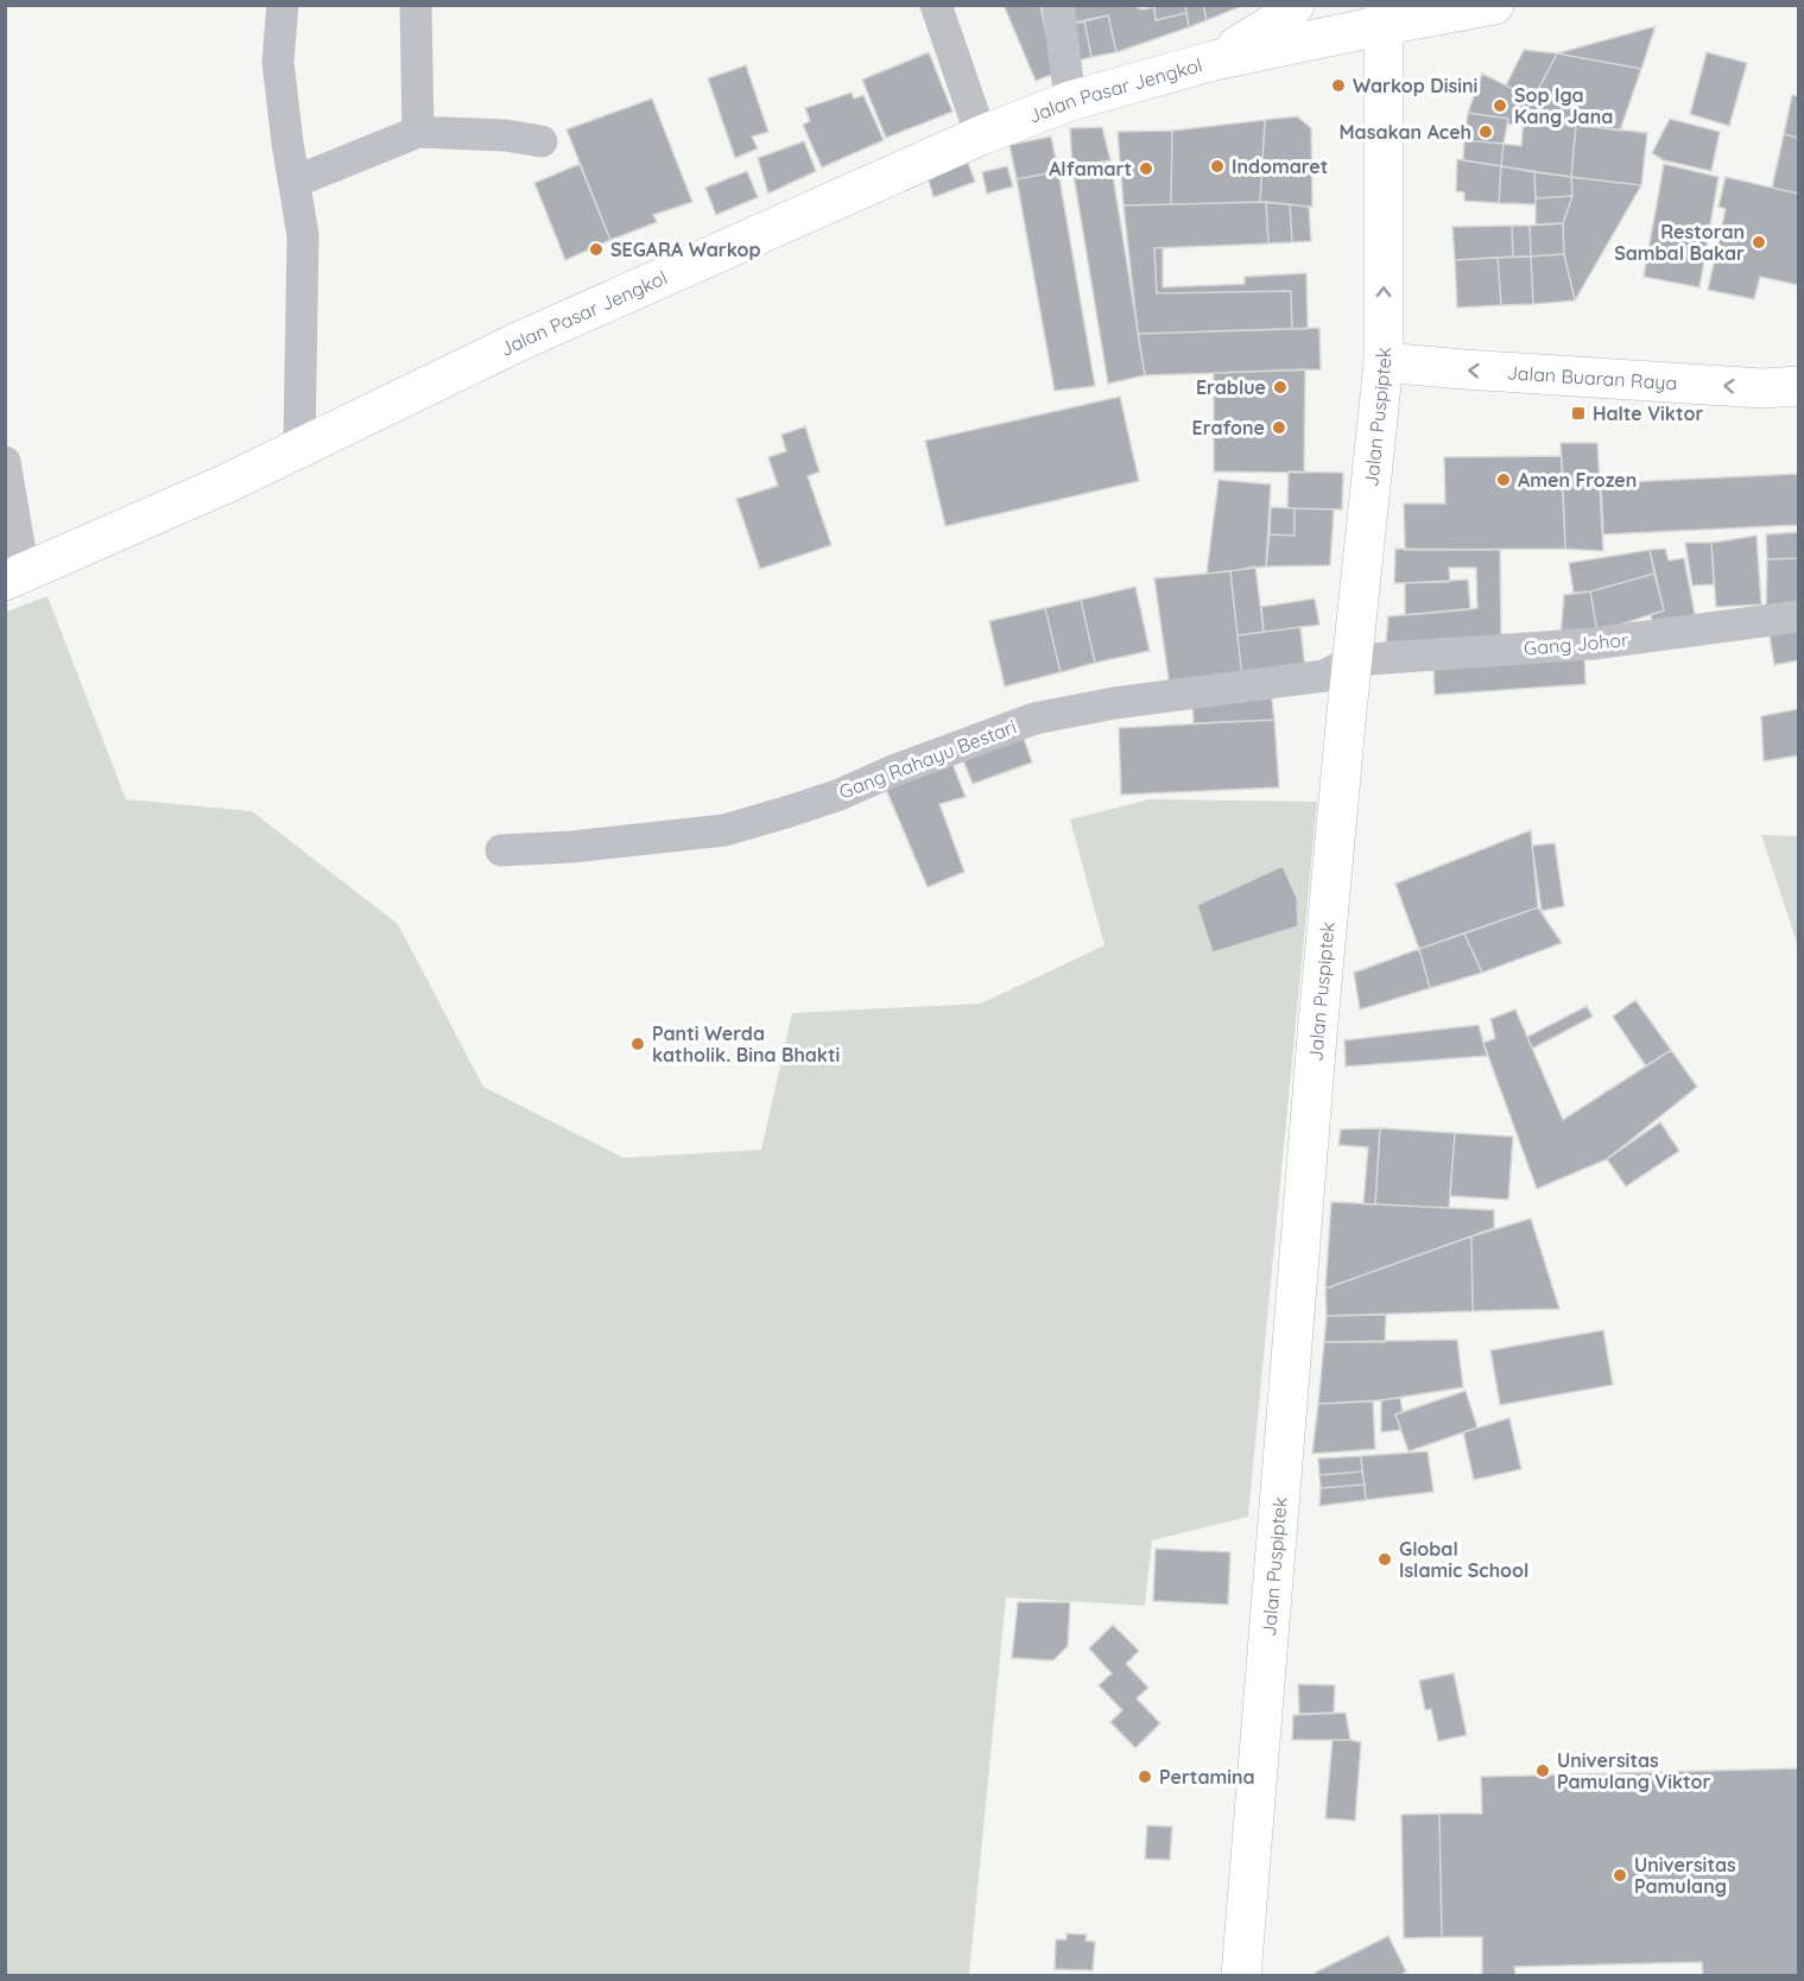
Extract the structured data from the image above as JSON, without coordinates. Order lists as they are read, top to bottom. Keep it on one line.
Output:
{"streets":{"main road":["Jalan Pasar Jengkol","Jalan Buaran Raya","Jalan Puspiptek"],"street":["Gang Johor","Gang Rahayu Bestari"]},"crossings":[["Jalan Buaran Raya","Jalan Puspiptek"],["Jalan Puspiptek","Gang Johor"],["Jalan Puspiptek","Gang Rahayu Bestari"],["Gang Johor","Gang Rahayu Bestari"]],"one_way":["Jalan Buaran Raya"],"places":{"other":["Warkop Disini","Sop Iga Kang Jana","Masakan Aceh","Indomaret","Alfamart","Restoran Sambal Bakar","SEGARA Warkop","Erablue","Erafone","Amen Frozen","Panti Werda katholik. Bina Bhakti","Global Islamic School","Universitas Pamulang Viktor","Pertamina","Universitas Pamulang"],"transit":["Halte Viktor"]}}
